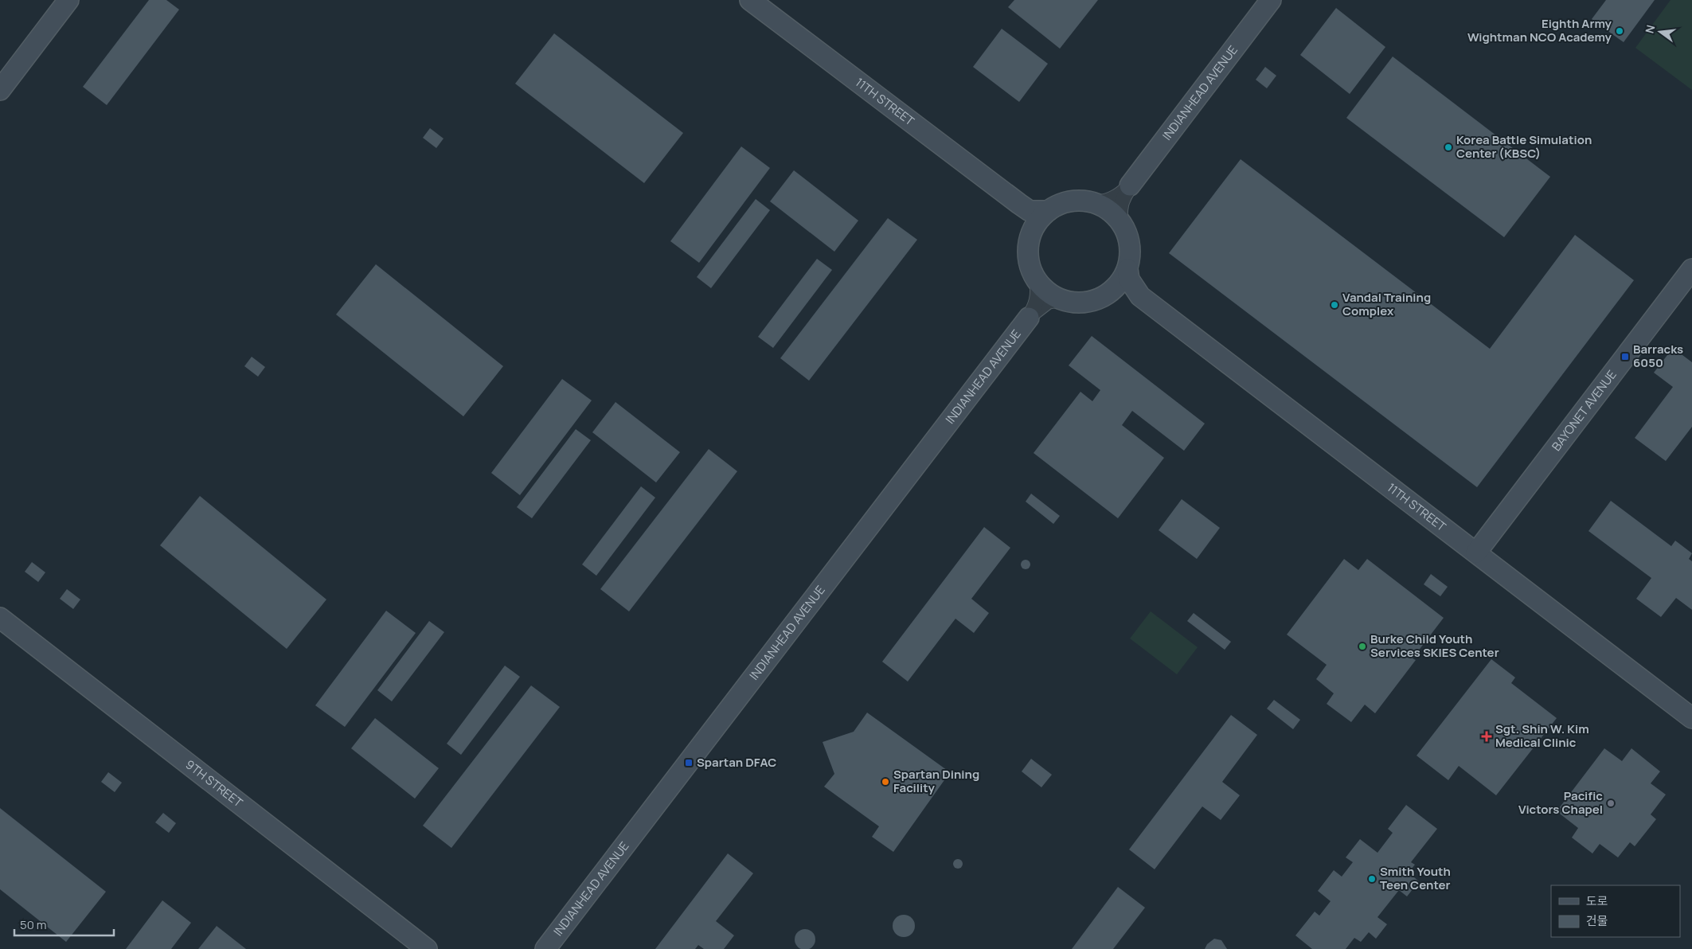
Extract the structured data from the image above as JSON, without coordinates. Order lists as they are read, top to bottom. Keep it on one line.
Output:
{"streets":{"main road":["INDIANHEAD AVENUE","11TH STREET","BAYONET AVENUE","9TH STREET"]},"crossings":[["11TH STREET","BAYONET AVENUE"]],"places":{"other":["Eighth Army Wightman NCO Academy","Korea Battle Simulation Center (KBSC)","Vandal Training Complex","Burke Child Youth Services SKIES Center","Spartan Dining Facility","Pacific Victors Chapel","Smith Youth Teen Center"],"transit":["Barracks 6050","Spartan DFAC"],"health":["Sgt. Shin W. Kim Medical Clinic"]},"legend":["도로","건물"],"scale_bar":"50 m","north":"left"}
